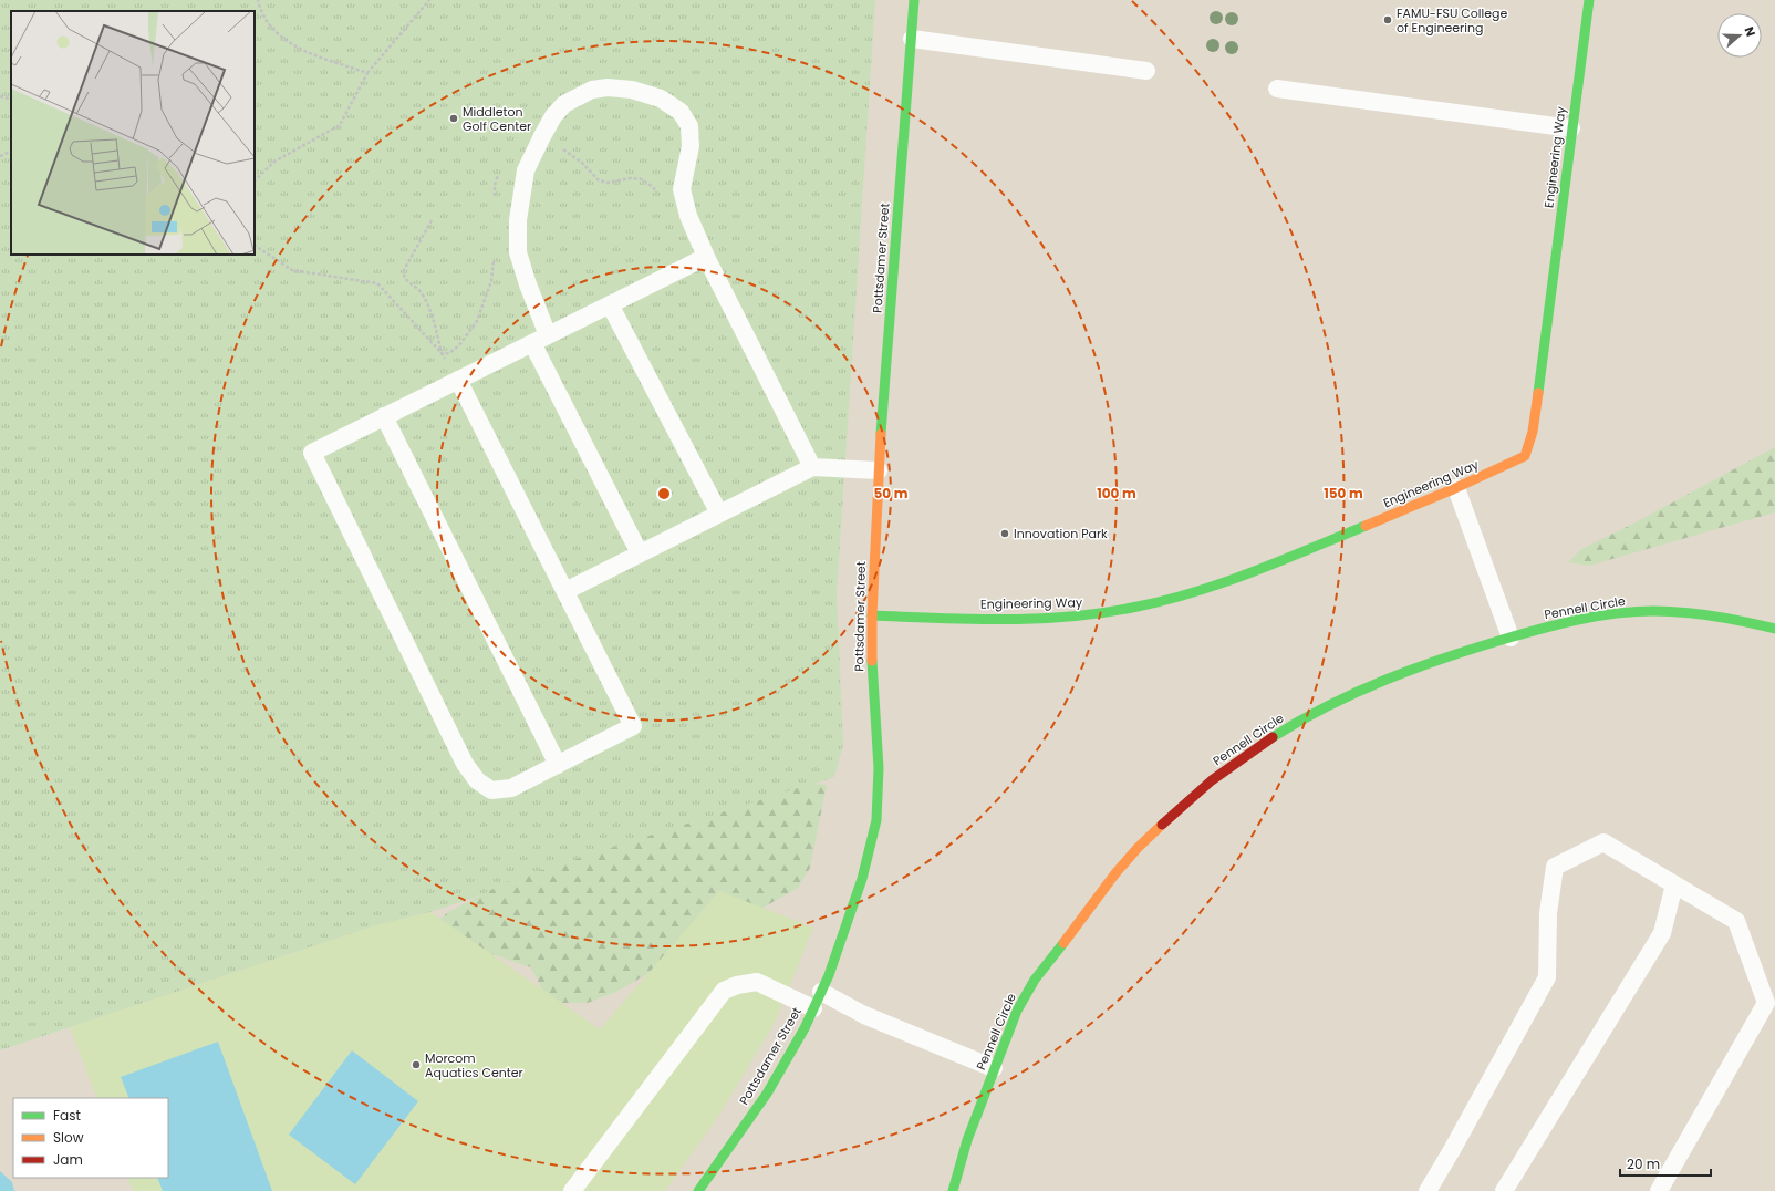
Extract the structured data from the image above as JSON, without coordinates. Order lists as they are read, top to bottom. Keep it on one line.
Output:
{"streets":{"street":["Engineering Way","Pottsdamer Street","Pennell Circle"]},"crossings":[["Engineering Way","Pottsdamer Street"]],"places":["FAMU-FSU College of Engineering","Middleton Golf Center","Innovation Park","Morcom Aquatics Center"],"legend":["Fast","Slow","Jam"],"scale_bar":"20 m","north":"right","rings":["50 m","100 m","150 m"]}
